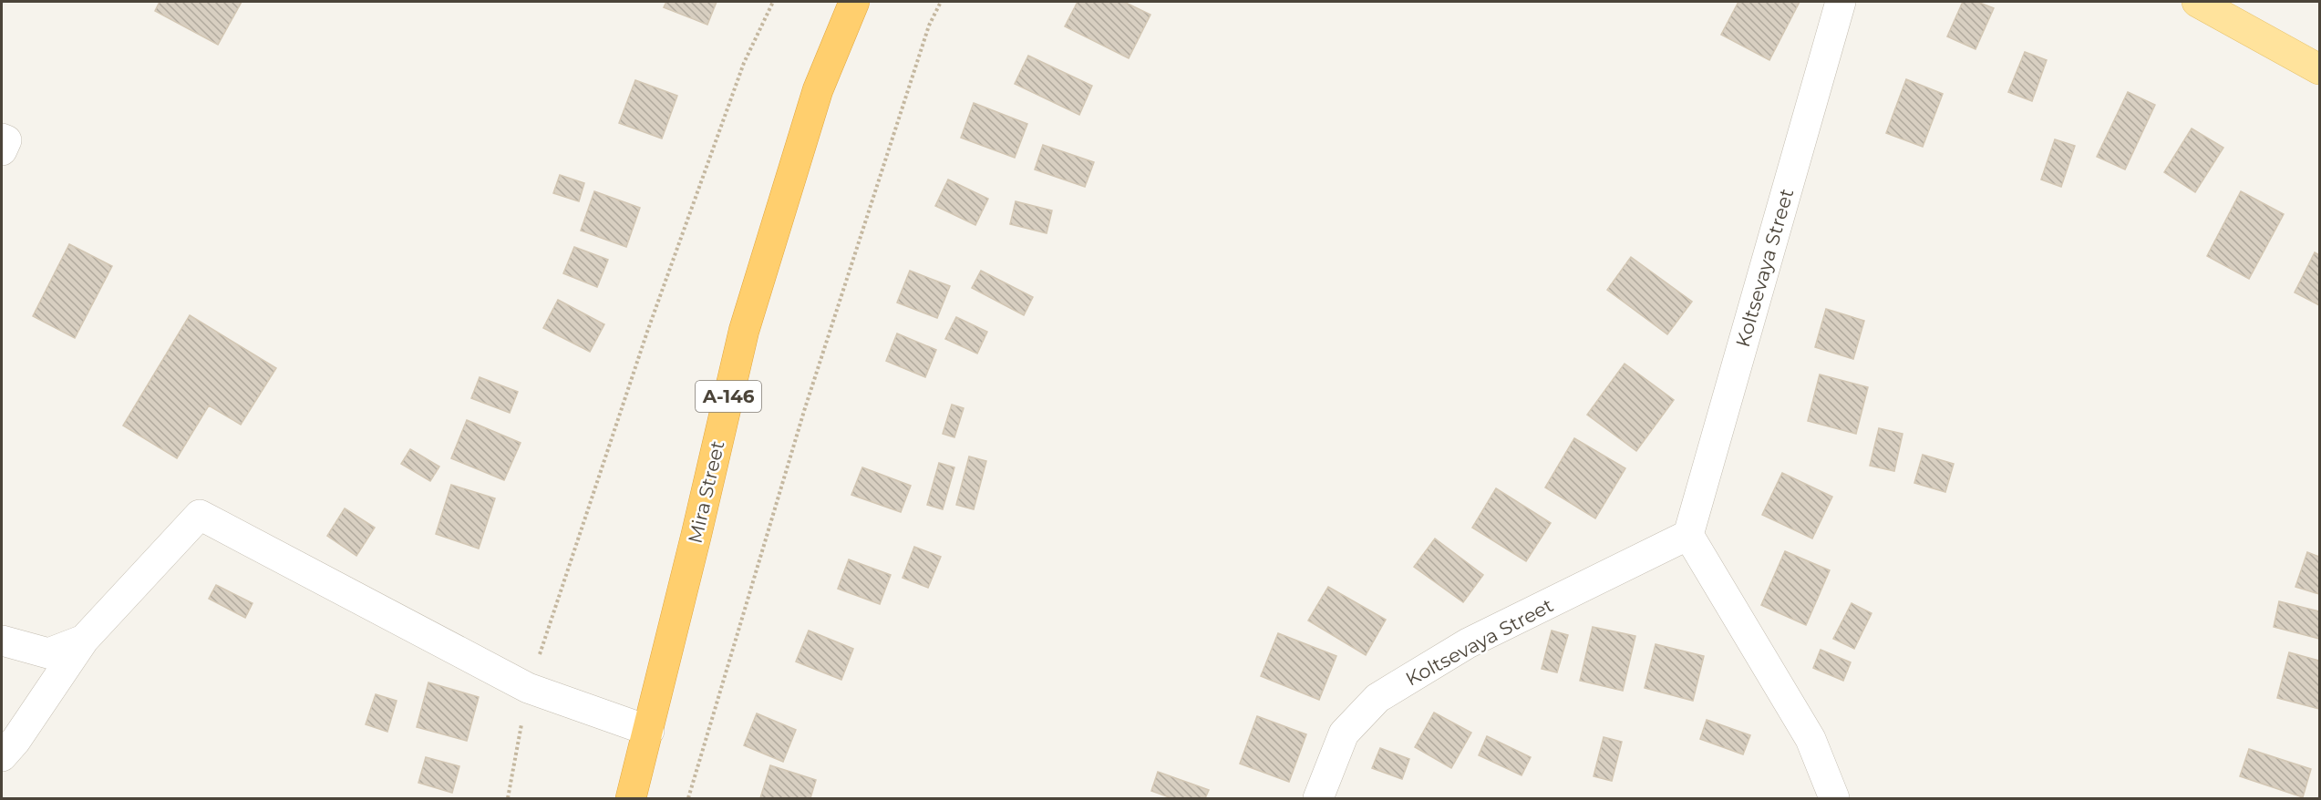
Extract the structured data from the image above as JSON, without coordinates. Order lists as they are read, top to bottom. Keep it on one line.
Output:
{"streets":{"highway":["А-146","Mira Street"],"street":["Koltsevaya Street"]}}
